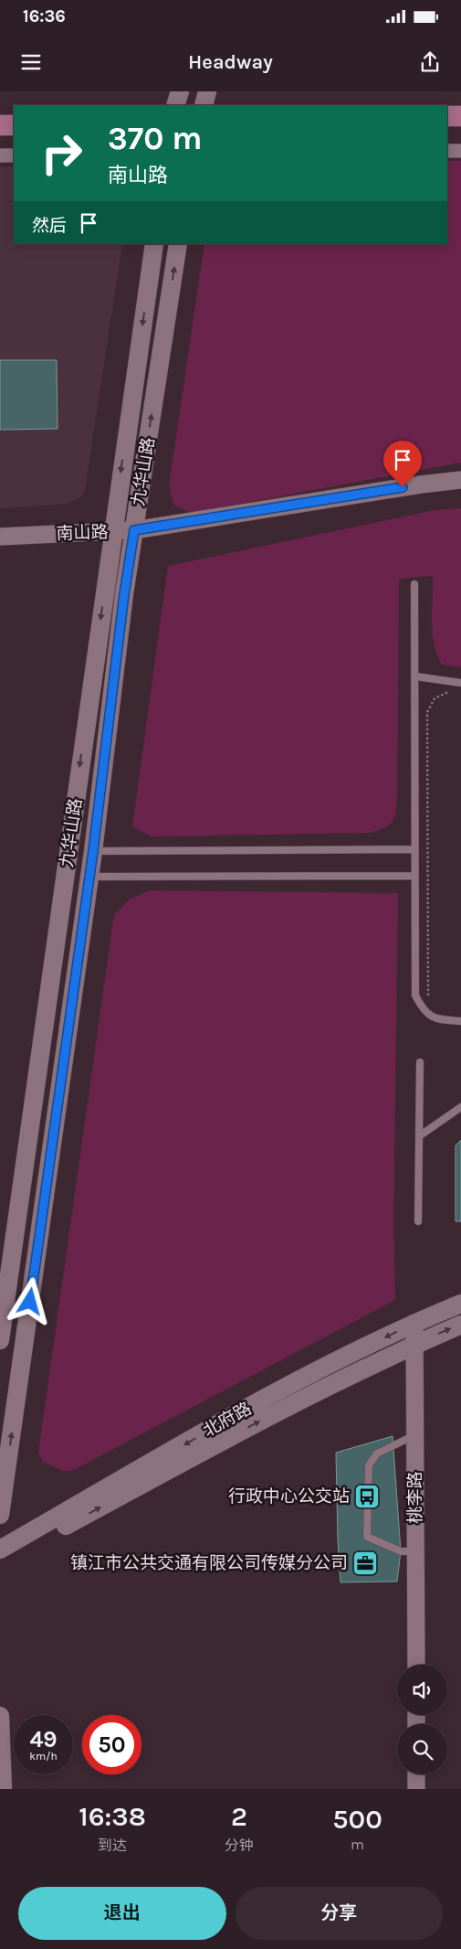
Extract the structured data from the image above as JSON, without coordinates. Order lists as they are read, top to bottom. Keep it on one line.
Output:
{"streets":{"main road":["九华山路","北府路"],"street":["南山路","桃李路"]},"crossings":[["九华山路","南山路"],["北府路","桃李路"]],"places":{"bus stop":["行政中心公交站"],"office":["镇江市公共交通有限公司传媒分公司"]},"page":{"status":"16:36","header":"Headway","turn":["370 m","南山路"],"then":"然后","speed":"49 km/h","limit":"50","eta":["16:38","到达","2","分钟","500","m"],"buttons":["退出","分享"]}}
